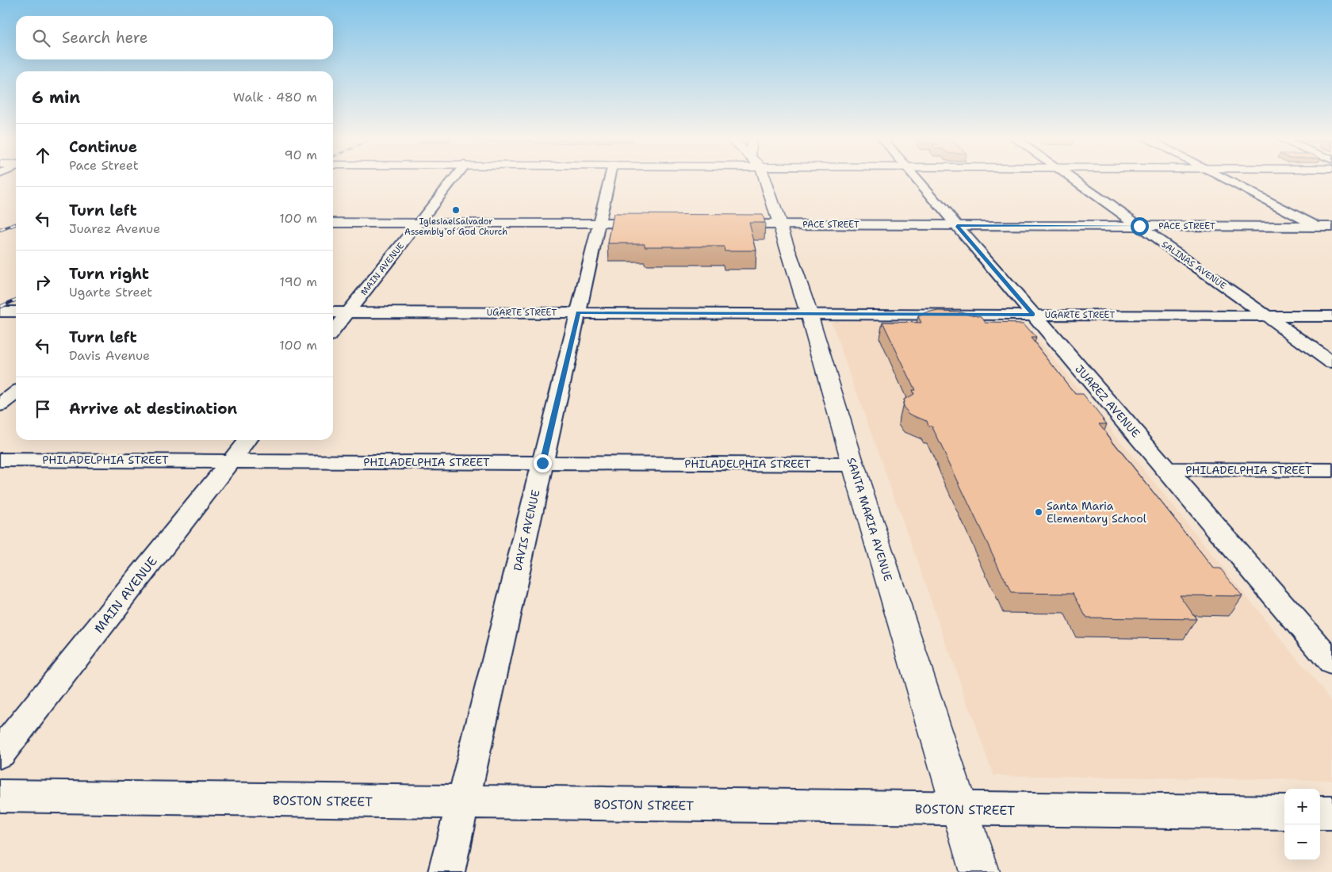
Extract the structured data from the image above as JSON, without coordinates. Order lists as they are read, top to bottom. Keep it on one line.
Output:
{"streets":{"street":["PACE STREET","SALINAS AVENUE","MAIN AVENUE","UGARTE STREET","JUAREZ AVENUE","PHILADELPHIA STREET","SANTA MARIA AVENUE","DAVIS AVENUE","BOSTON STREET"]},"crossings":[["PACE STREET","SALINAS AVENUE"],["PACE STREET","JUAREZ AVENUE"],["PACE STREET","SANTA MARIA AVENUE"],["SALINAS AVENUE","UGARTE STREET"],["MAIN AVENUE","UGARTE STREET"],["MAIN AVENUE","PHILADELPHIA STREET"],["UGARTE STREET","JUAREZ AVENUE"],["UGARTE STREET","SANTA MARIA AVENUE"],["UGARTE STREET","DAVIS AVENUE"],["JUAREZ AVENUE","PHILADELPHIA STREET"],["PHILADELPHIA STREET","SANTA MARIA AVENUE"],["PHILADELPHIA STREET","DAVIS AVENUE"],["SANTA MARIA AVENUE","BOSTON STREET"],["DAVIS AVENUE","BOSTON STREET"]],"places":["IglesiaelSalvador Assembly of God Church","Santa Maria Elementary School"],"page":{"search":"Search here","heading":["6 min","Walk · 480 m"],"list":[["Continue","Pace Street","90 m"],["Turn left","Juarez Avenue","100 m"],["Turn right","Ugarte Street","190 m"],["Turn left","Davis Avenue","100 m"],"Arrive at destination"],"map_buttons":["+","−"]}}
